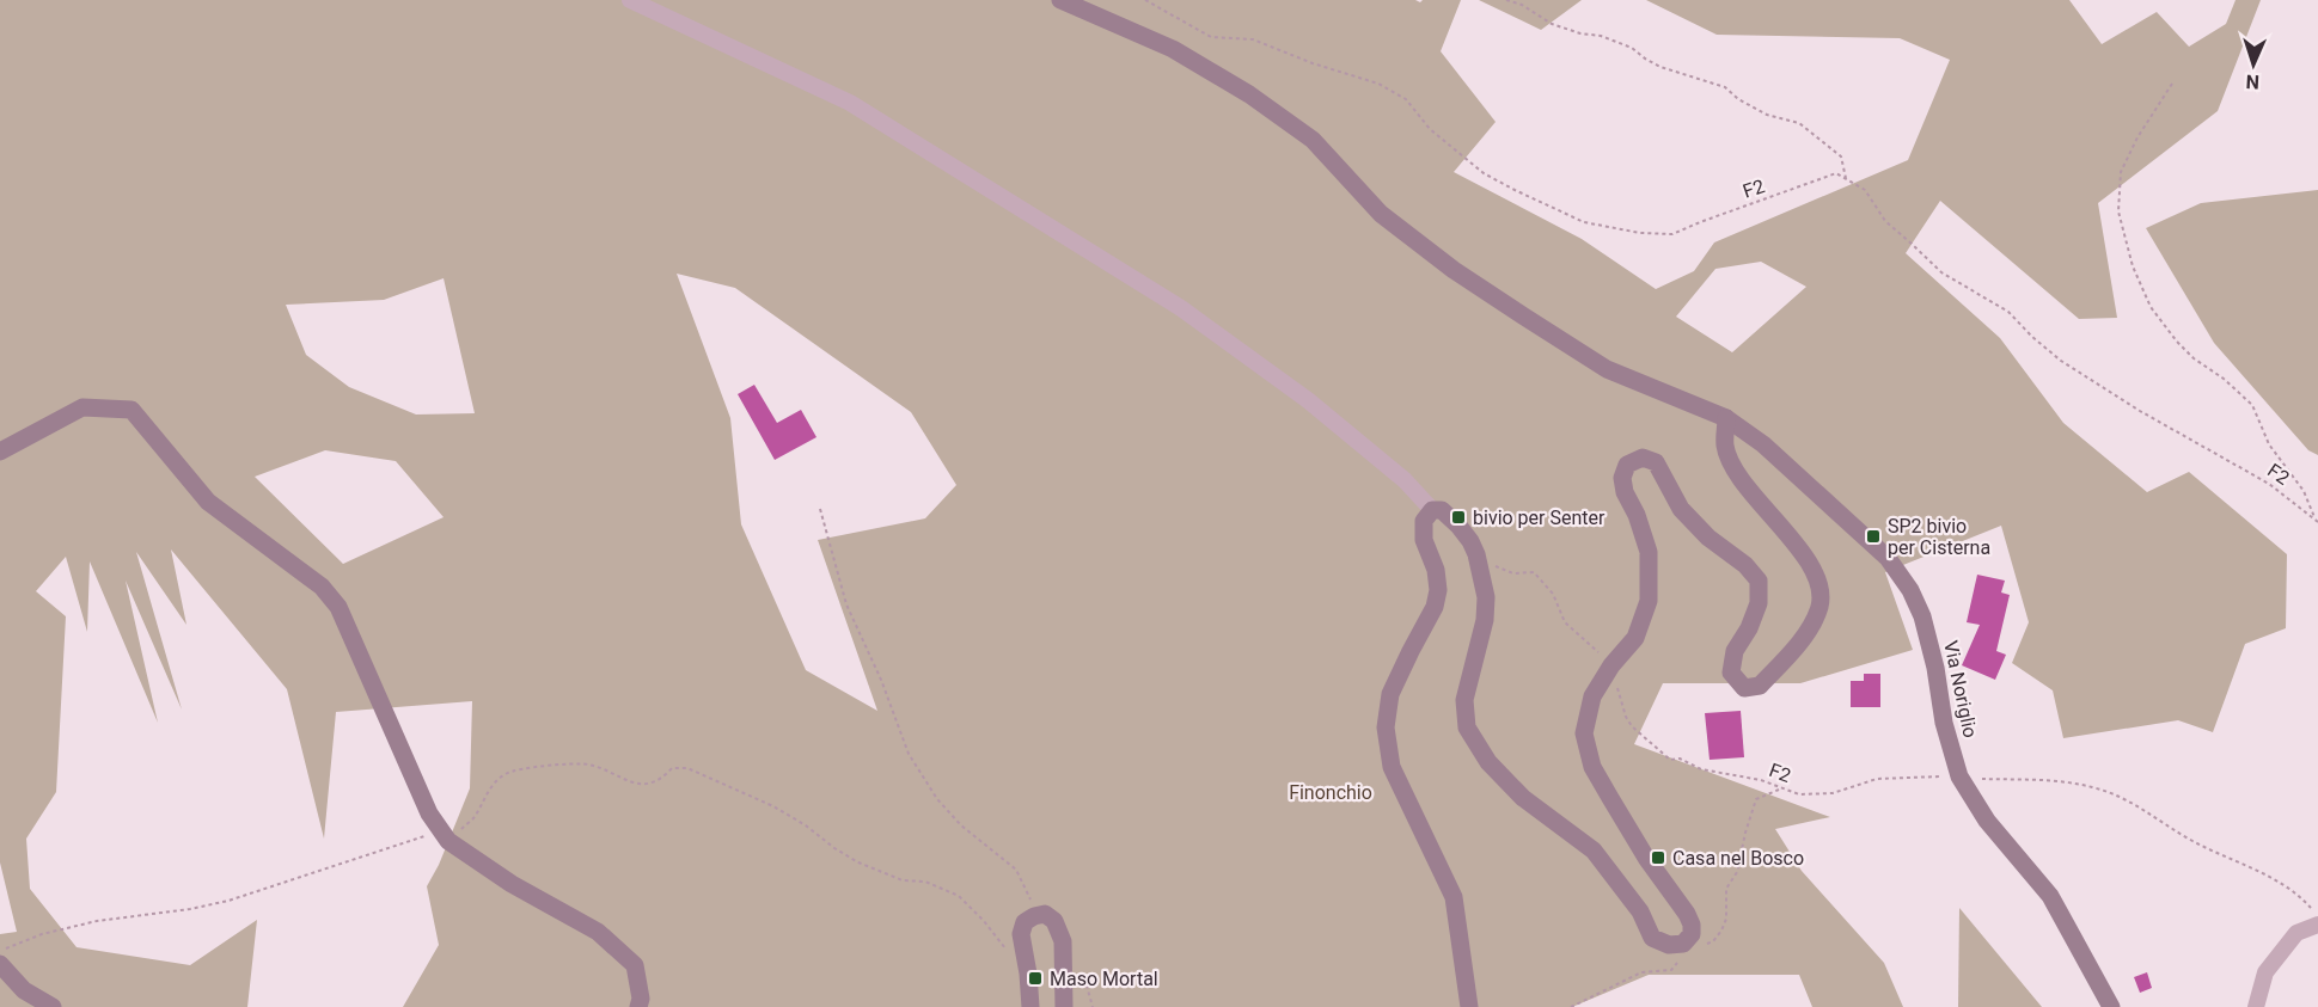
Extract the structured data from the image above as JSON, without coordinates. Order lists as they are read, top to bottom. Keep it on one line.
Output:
{"streets":{"street":["Via Noriglio"],"path":["F2"]},"crossings":[["F2","Via Noriglio"]],"parks":["Finonchio"],"places":{"transit":["bivio per Senter","SP2 bivio per Cisterna","Casa nel Bosco","Maso Mortal"]},"north":"bottom"}
